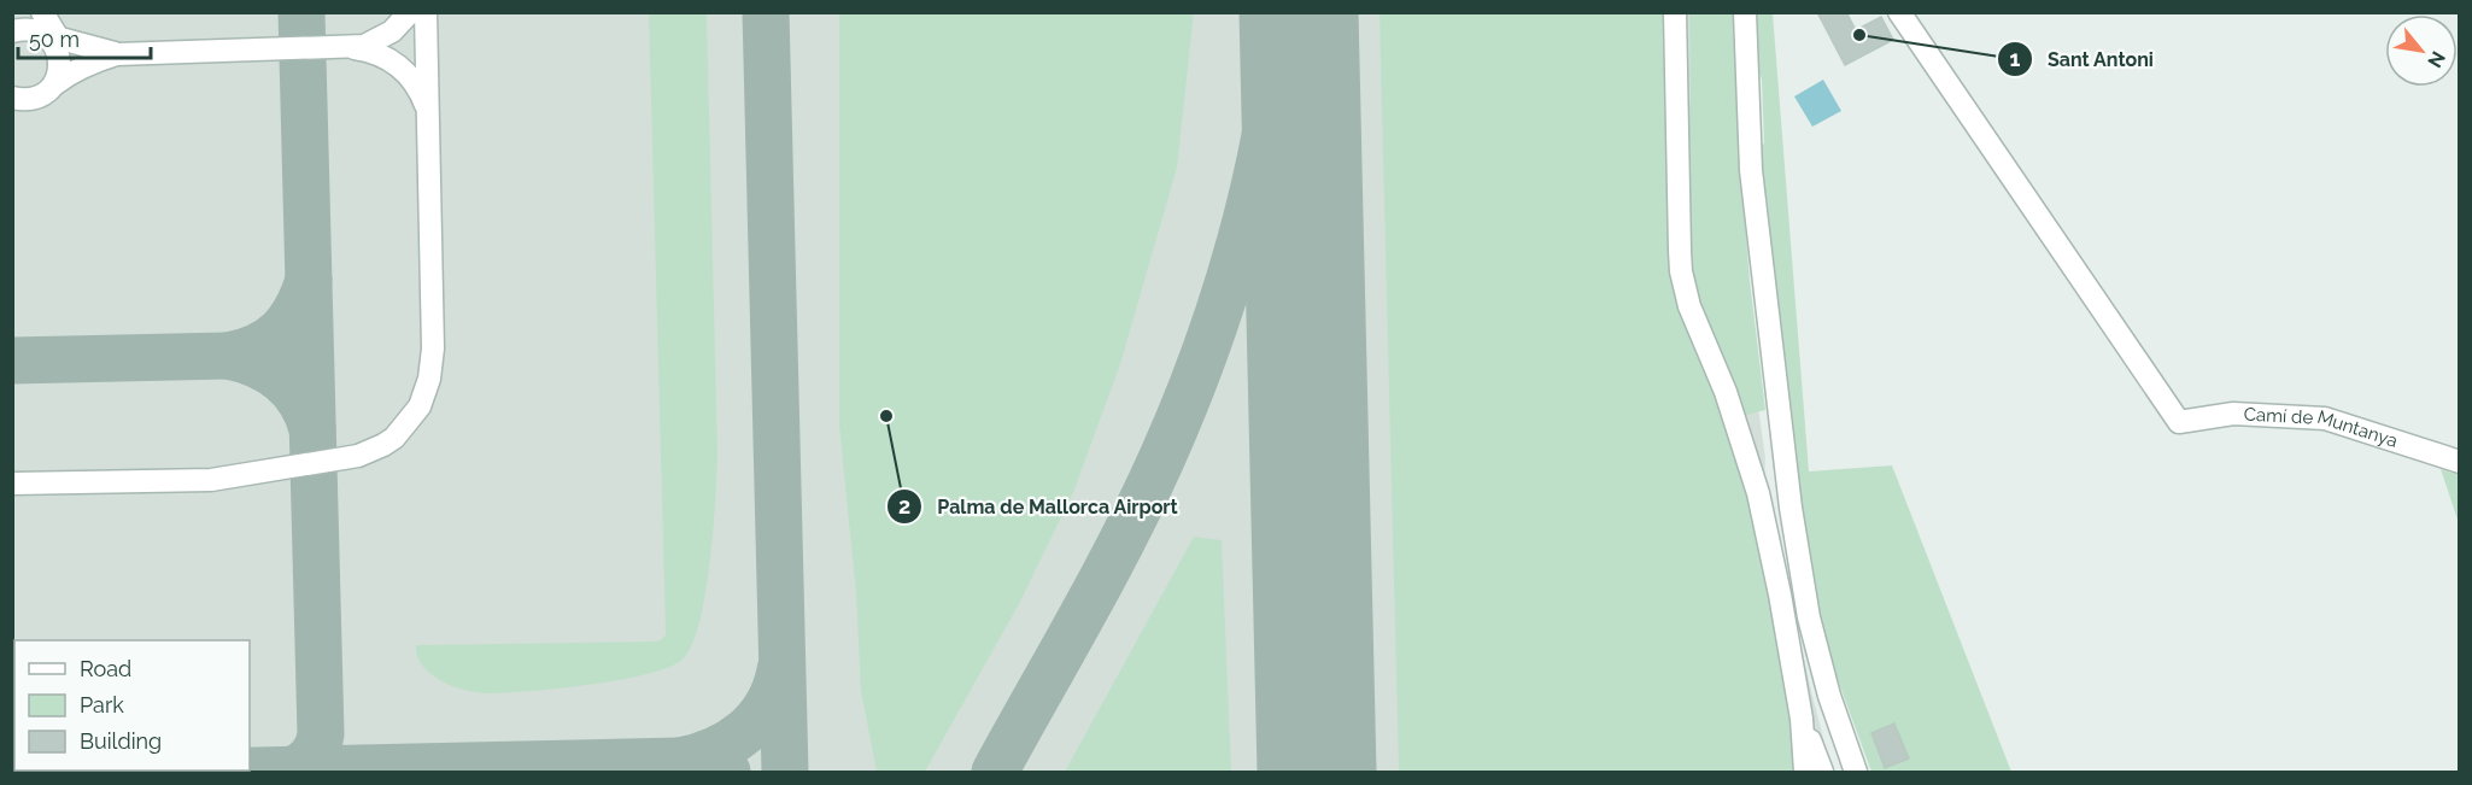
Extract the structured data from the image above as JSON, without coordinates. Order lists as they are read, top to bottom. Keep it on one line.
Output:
{"streets":{"street":["Camí de Muntanya"]},"places":["Sant Antoni","Palma de Mallorca Airport"],"legend":["Road","Park","Building"],"scale_bar":"50 m","north":"bottom right"}
